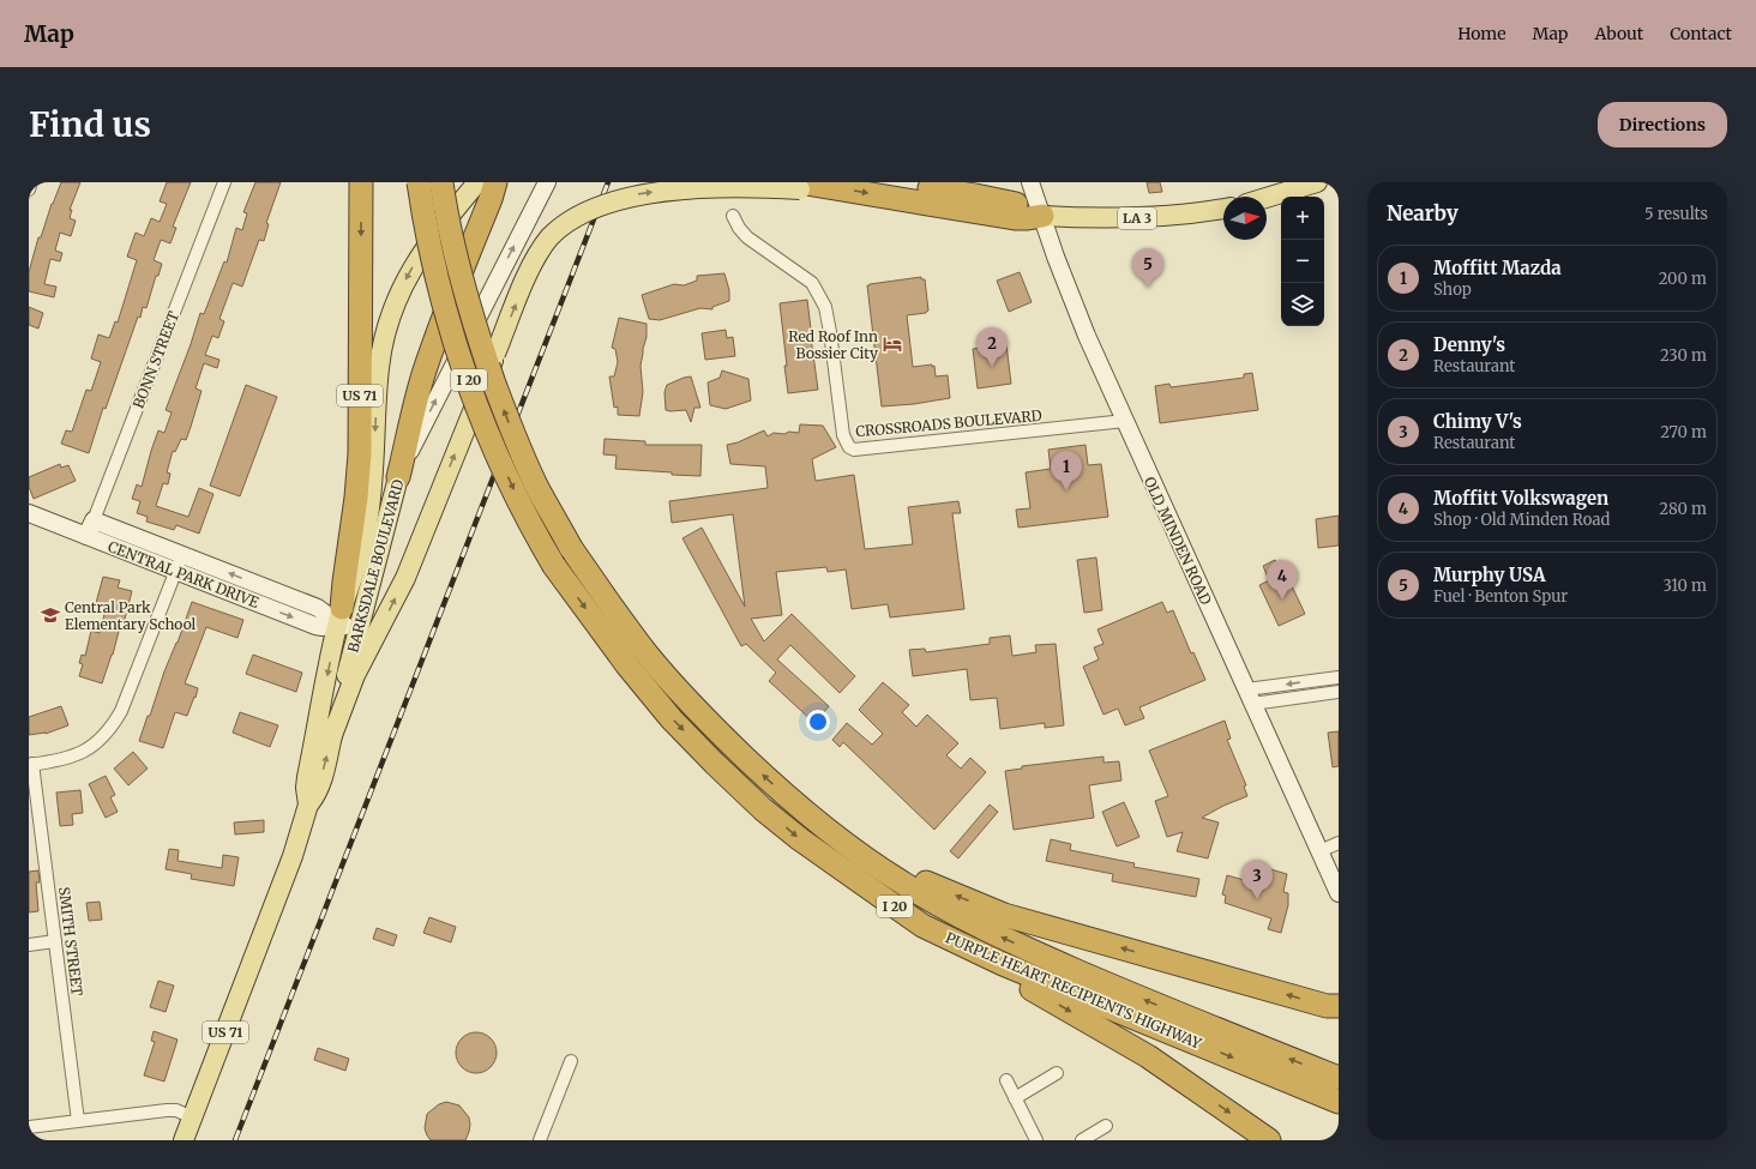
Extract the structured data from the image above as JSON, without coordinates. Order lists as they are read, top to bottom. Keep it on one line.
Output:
{"streets":{"highway":["I 20","US 71","PURPLE HEART RECIPIENTS HIGHWAY"],"main road":["LA 3","BONN STREET","OLD MINDEN ROAD","BARKSDALE BOULEVARD","CENTRAL PARK DRIVE"],"street":["CROSSROADS BOULEVARD","SMITH STREET"]},"crossings":[["LA 3","OLD MINDEN ROAD"],["BONN STREET","CENTRAL PARK DRIVE"],["US 71","BARKSDALE BOULEVARD"],["US 71","CENTRAL PARK DRIVE"],["CROSSROADS BOULEVARD","OLD MINDEN ROAD"],["BARKSDALE BOULEVARD","CENTRAL PARK DRIVE"]],"places":{"hotel":["Red Roof Inn Bossier City"],"school or university":["Central Park Elementary School"]},"north":"right","page":{"header":"Map","nav":["Home","Map","About","Contact"],"buttons":"Directions","title":"Find us","heading":["Nearby","5 results"],"map_buttons":["+","−"],"list":[{"mark":"1","name":"Moffitt Mazda","note":"Shop","value":"200 m"},{"mark":"2","name":"Denny's","note":"Restaurant","value":"230 m"},{"mark":"3","name":"Chimy V's","note":"Restaurant","value":"270 m"},{"mark":"4","name":"Moffitt Volkswagen","note":"Shop · Old Minden Road","value":"280 m"},{"mark":"5","name":"Murphy USA","note":"Fuel · Benton Spur","value":"310 m"}],"pins":["5","2","1","4","3"]}}
